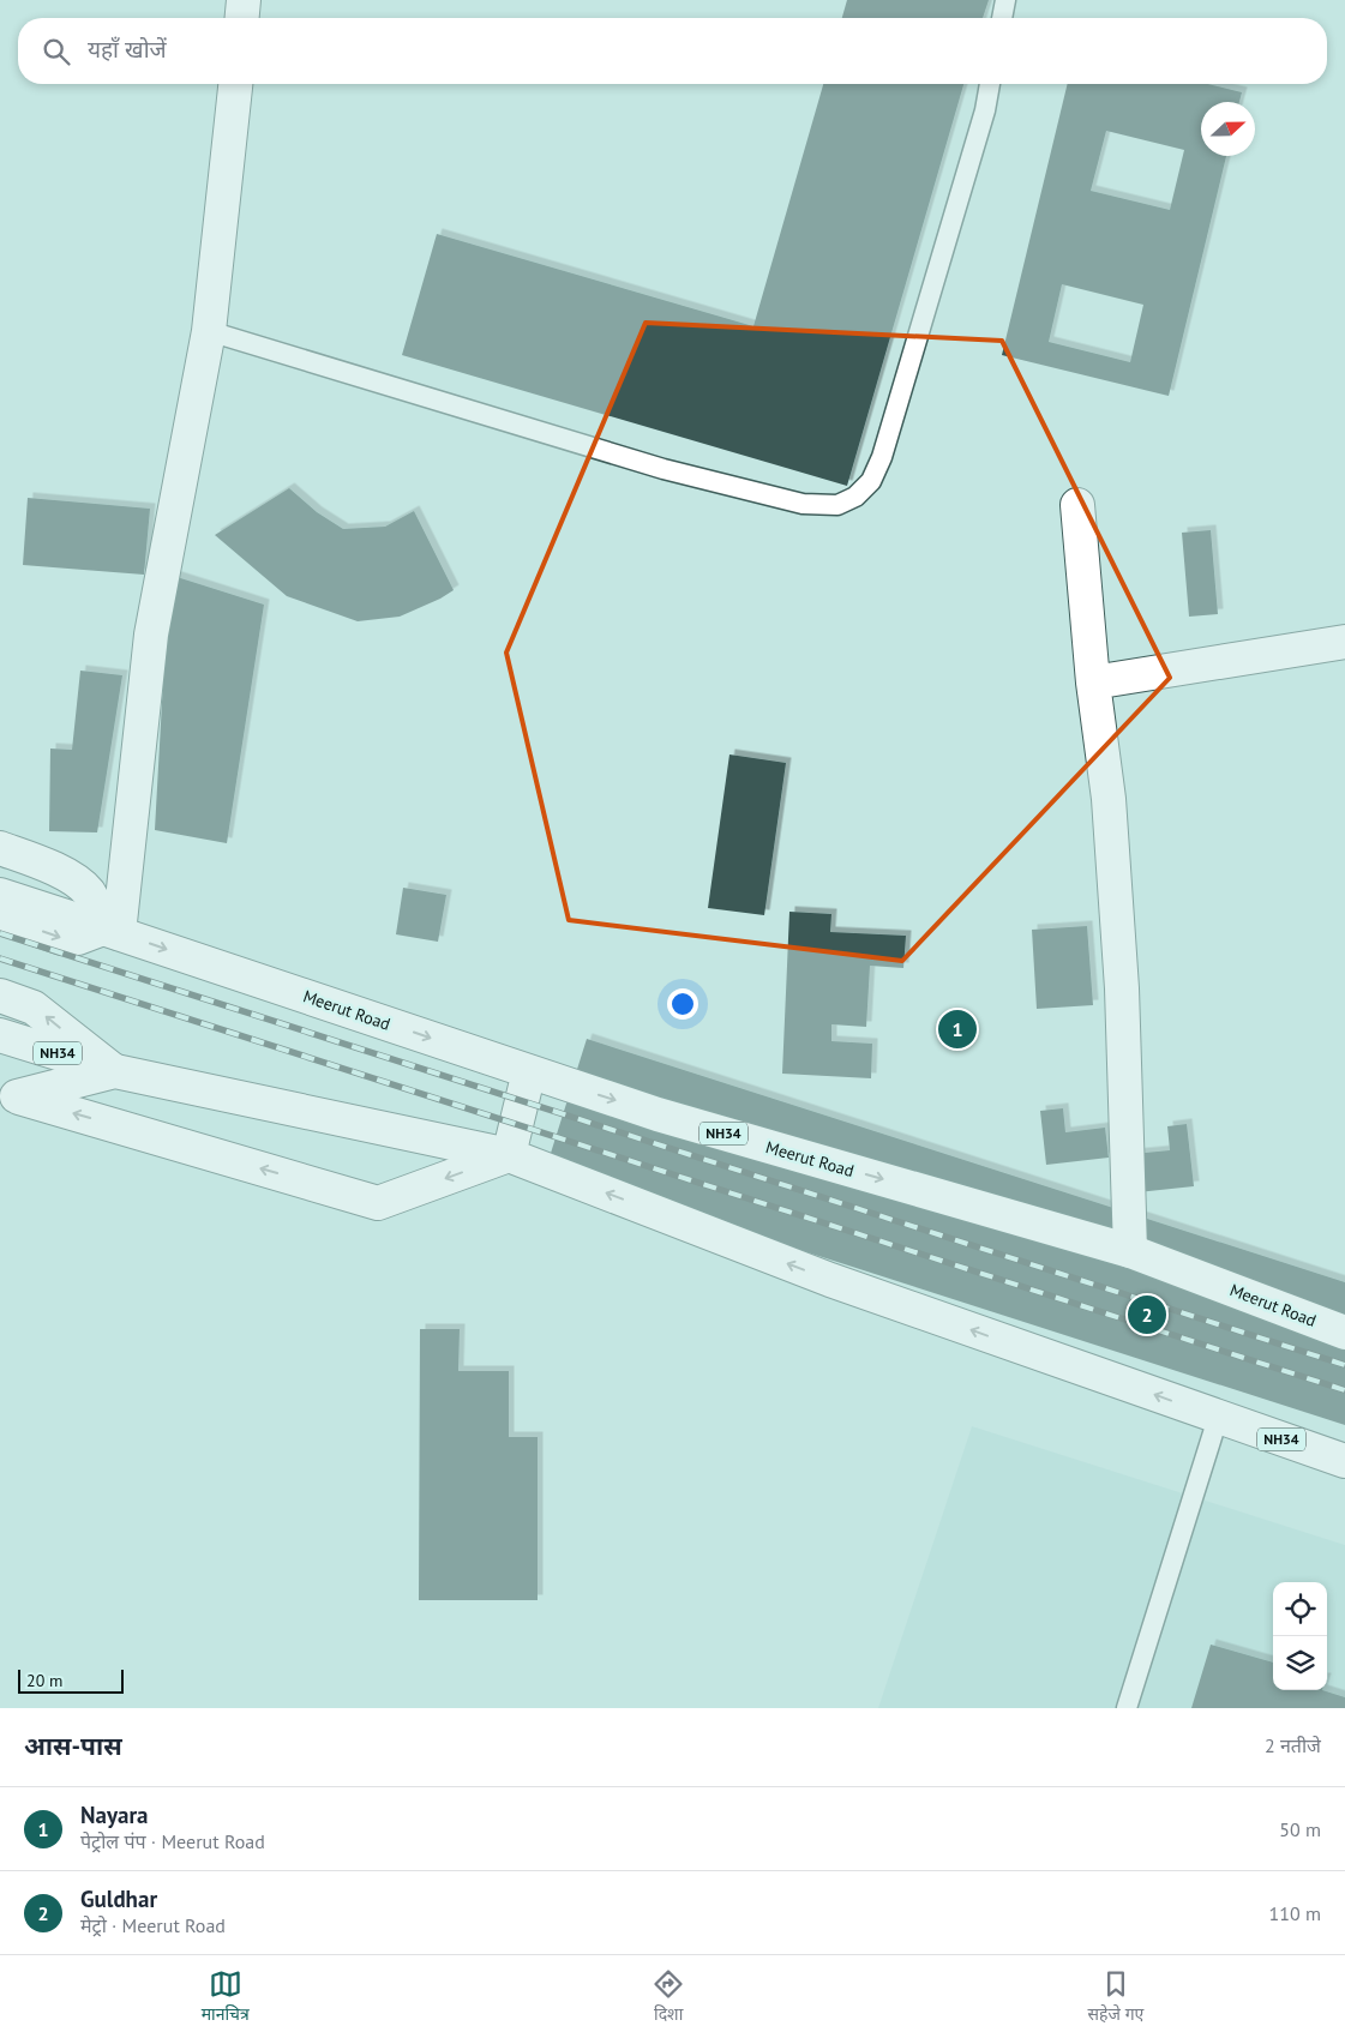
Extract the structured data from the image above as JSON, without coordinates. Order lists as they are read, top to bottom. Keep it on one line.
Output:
{"streets":{"main road":["Meerut Road","NH34"]},"crossings":[["Meerut Road","NH34"]],"scale_bar":"20 m","north":"right","page":{"search":"यहाँ खोजें","pins":["1","2"],"scale":"20 m","heading":["आस-पास","2 नतीजे"],"list":[{"mark":"1","name":"Nayara","note":"पेट्रोल पंप · Meerut Road","value":"50 m"},{"mark":"2","name":"Guldhar","note":"मेट्रो · Meerut Road","value":"110 m"}],"nav":["मानचित्र","दिशा","सहेजे गए"]}}
